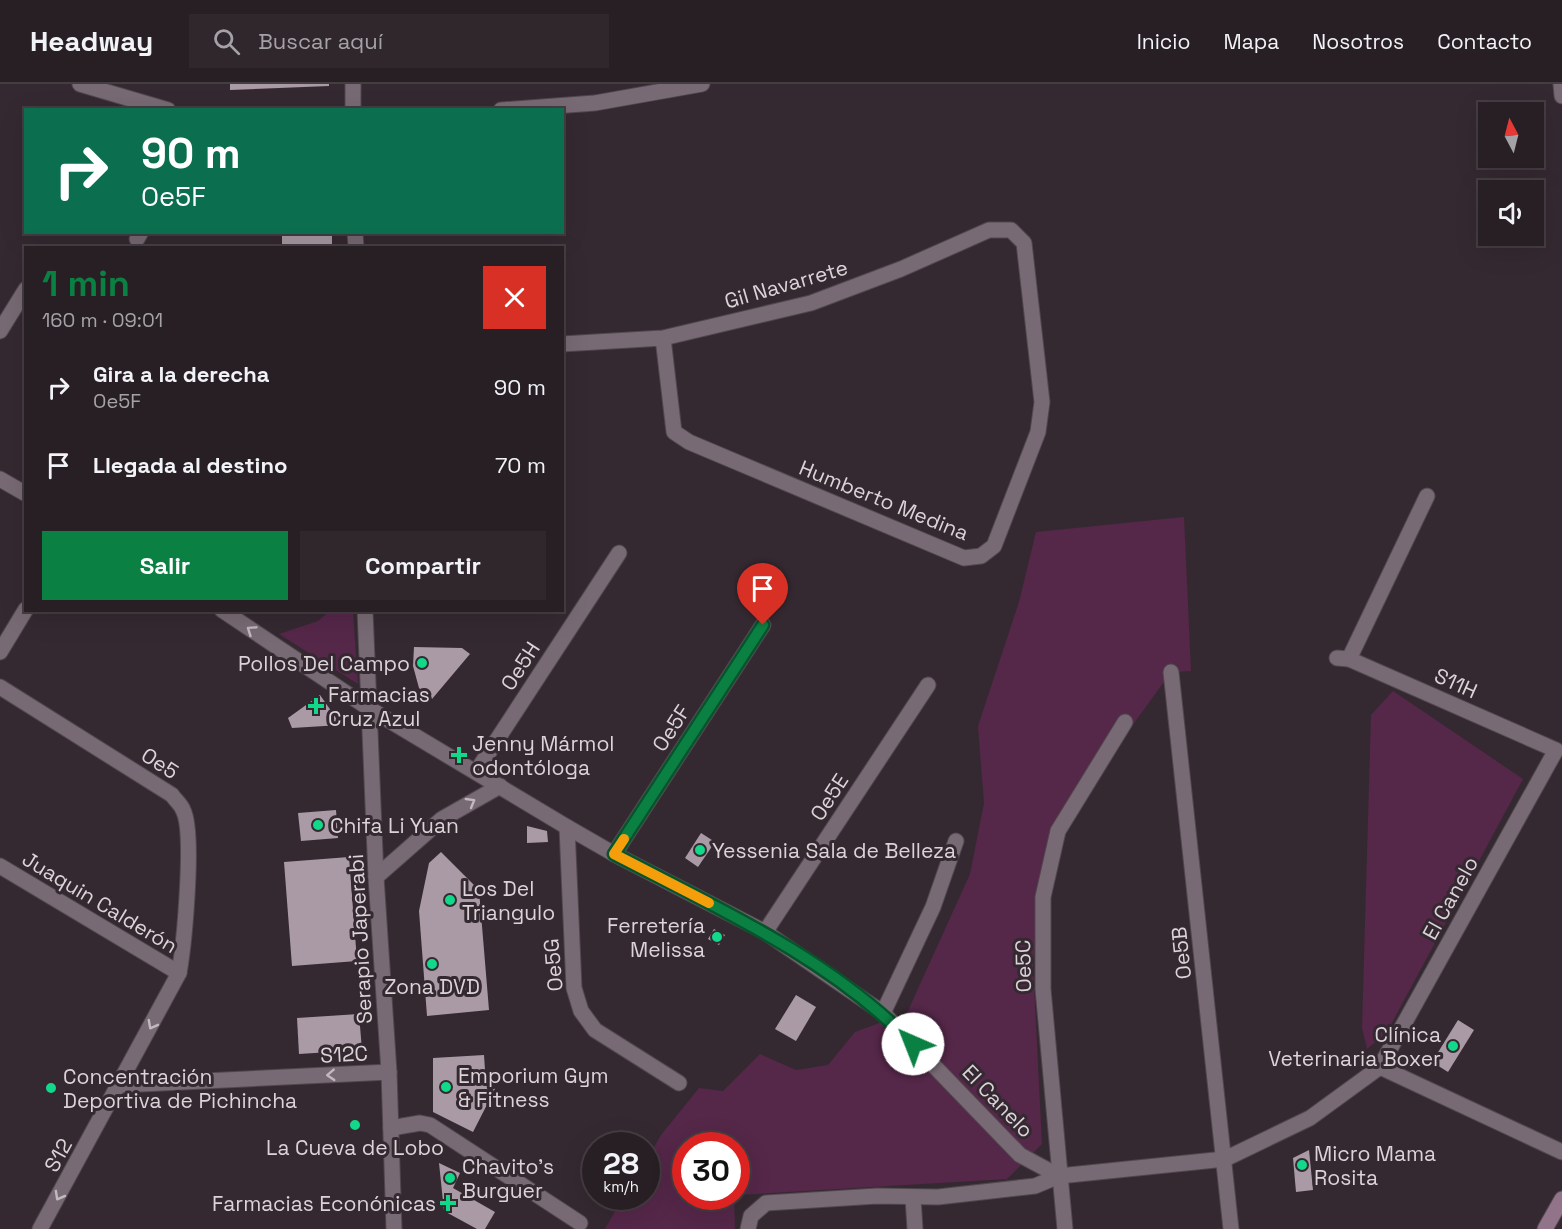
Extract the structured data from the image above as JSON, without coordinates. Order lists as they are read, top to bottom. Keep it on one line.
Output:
{"streets":{"street":["Gil Navarrete","Humberto Medina","Oe5H","S11H","Oe5F","Oe5","Oe5E","El Canelo","Juaquin Calderón","Serapio Japerabi","Oe5B","Oe5G","Oe5C","S12C","S12"]},"crossings":[["Gil Navarrete","Humberto Medina"],["Oe5H","El Canelo"],["S11H","El Canelo"],["Oe5F","El Canelo"],["Oe5","Juaquin Calderón"],["Oe5","S12"],["Oe5E","El Canelo"],["El Canelo","Serapio Japerabi"],["El Canelo","Oe5B"],["El Canelo","Oe5G"],["El Canelo","Oe5C"],["Juaquin Calderón","S12"],["Serapio Japerabi","S12C"],["S12C","S12"]],"one_way":["S12C","S12"],"places":{"other":["Pollos Del Campo","Chifa Li Yuan","Yessenia Sala de Belleza","Los Del Triangulo","Ferretería Melissa","Zona DVD","Clínica Veterinaria Boxer","Emporium Gym & Fitness","Concentración Deportiva de Pichincha","La Cueva de Lobo","Micro Mama Rosita","Chavito's Burguer"],"health":["Farmacias Cruz Azul","Jenny Mármol odontóloga","Farmacias Econónicas"]},"north":"top","page":{"header":"Headway","search":"Buscar aquí","nav":["Inicio","Mapa","Nosotros","Contacto"],"turn":["90 m","Oe5F"],"heading":["1 min","160 m · 09:01"],"list":[{"name":"Gira a la derecha","note":"Oe5F","value":"90 m"},{"name":"Llegada al destino","value":"70 m"}],"buttons":["Salir","Compartir"],"speed":"28 km/h","limit":"30"}}
